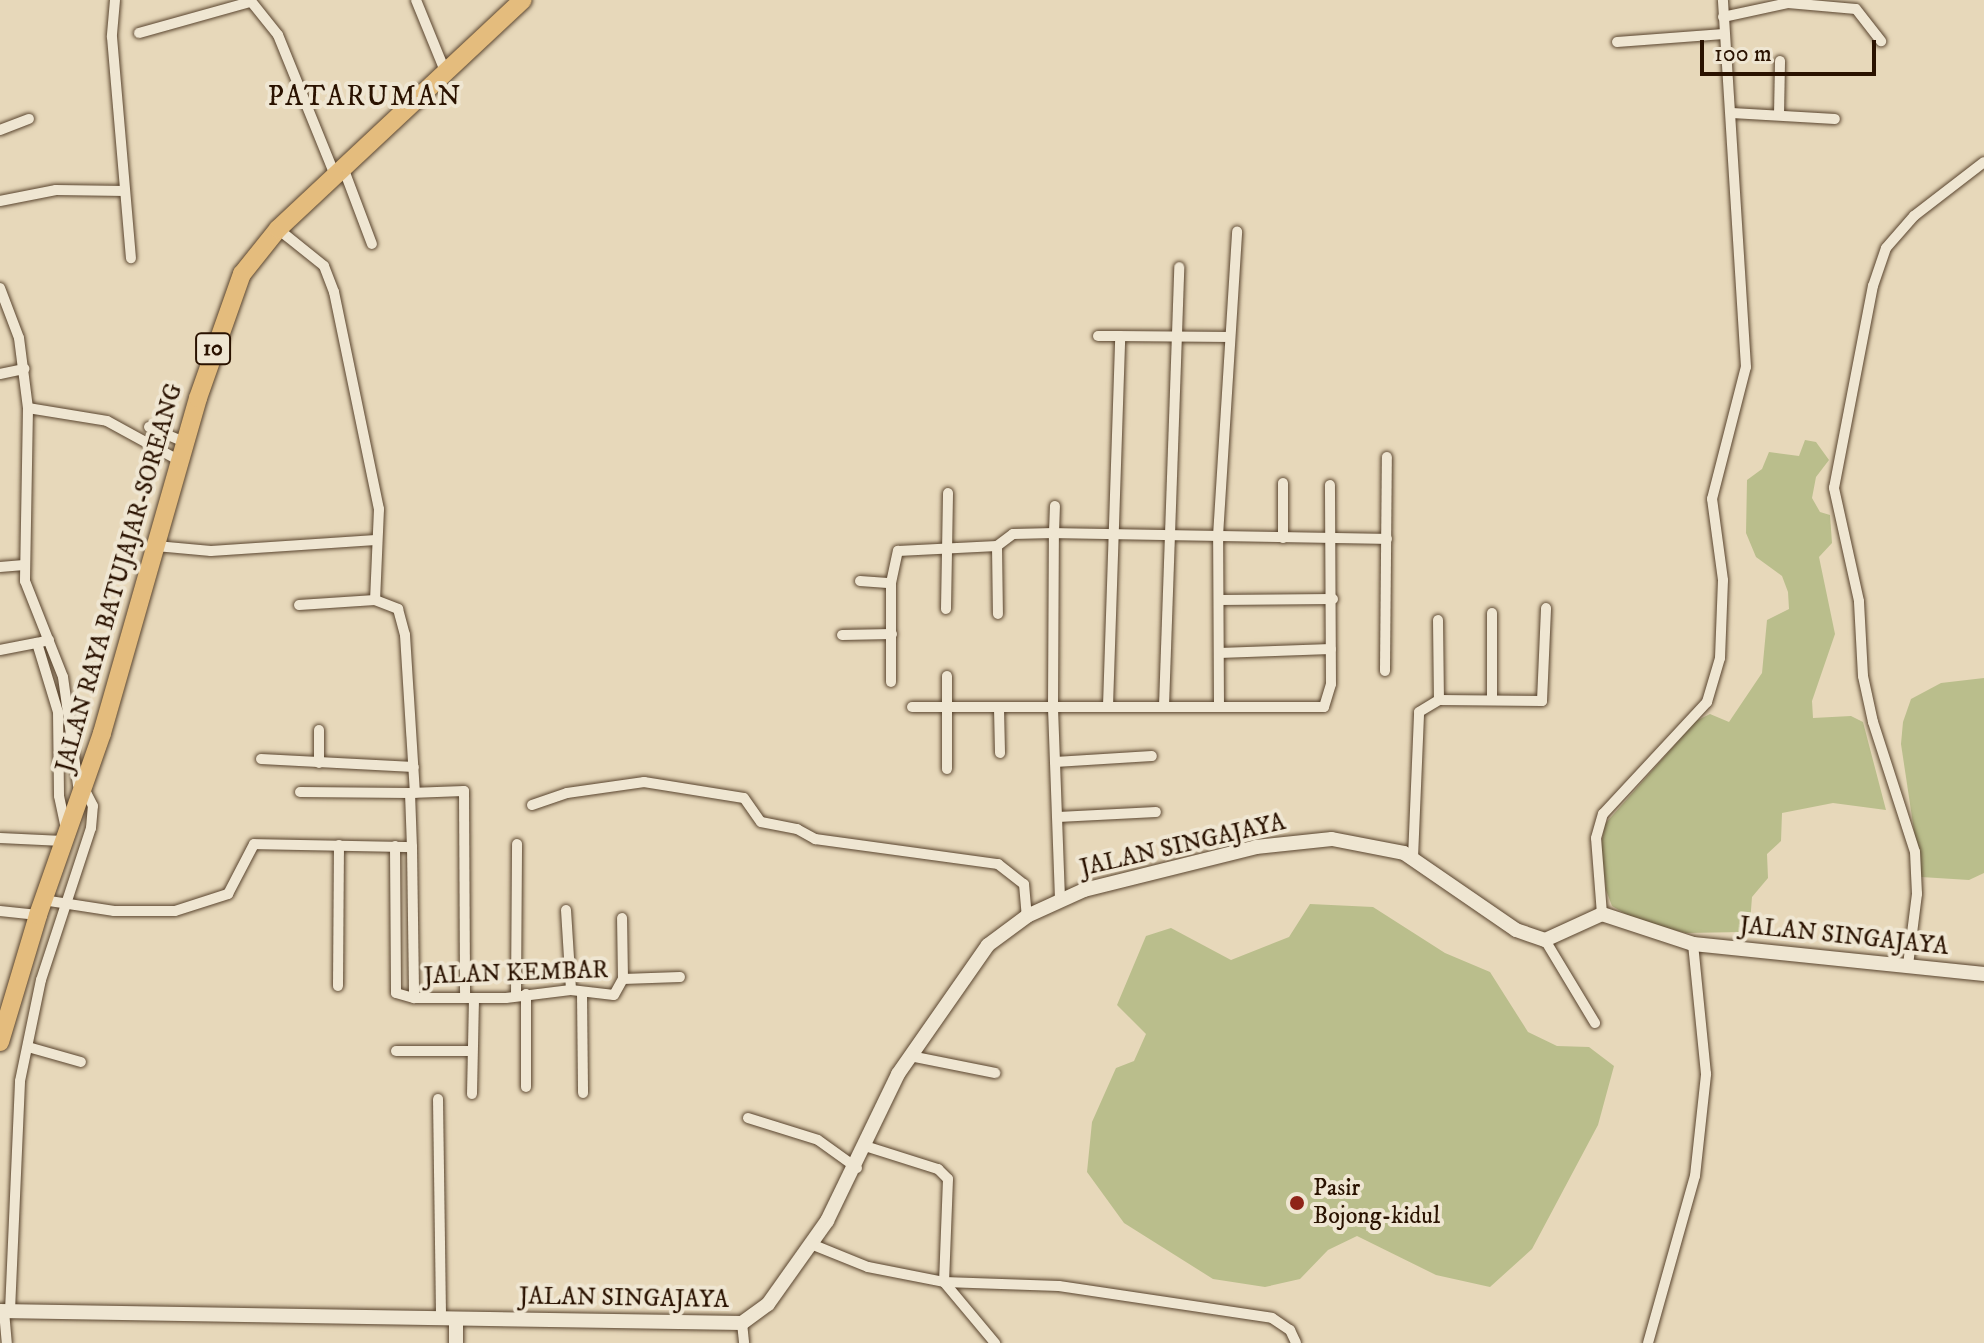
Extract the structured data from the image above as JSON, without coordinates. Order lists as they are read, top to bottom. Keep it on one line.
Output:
{"streets":{"highway":["10","JALAN RAYA BATUJAJAR-SOREANG"],"street":["JALAN SINGAJAYA","JALAN KEMBAR"]},"districts":["PATARUMAN"],"places":["Pasir Bojong-kidul"],"scale_bar":"100 m"}
